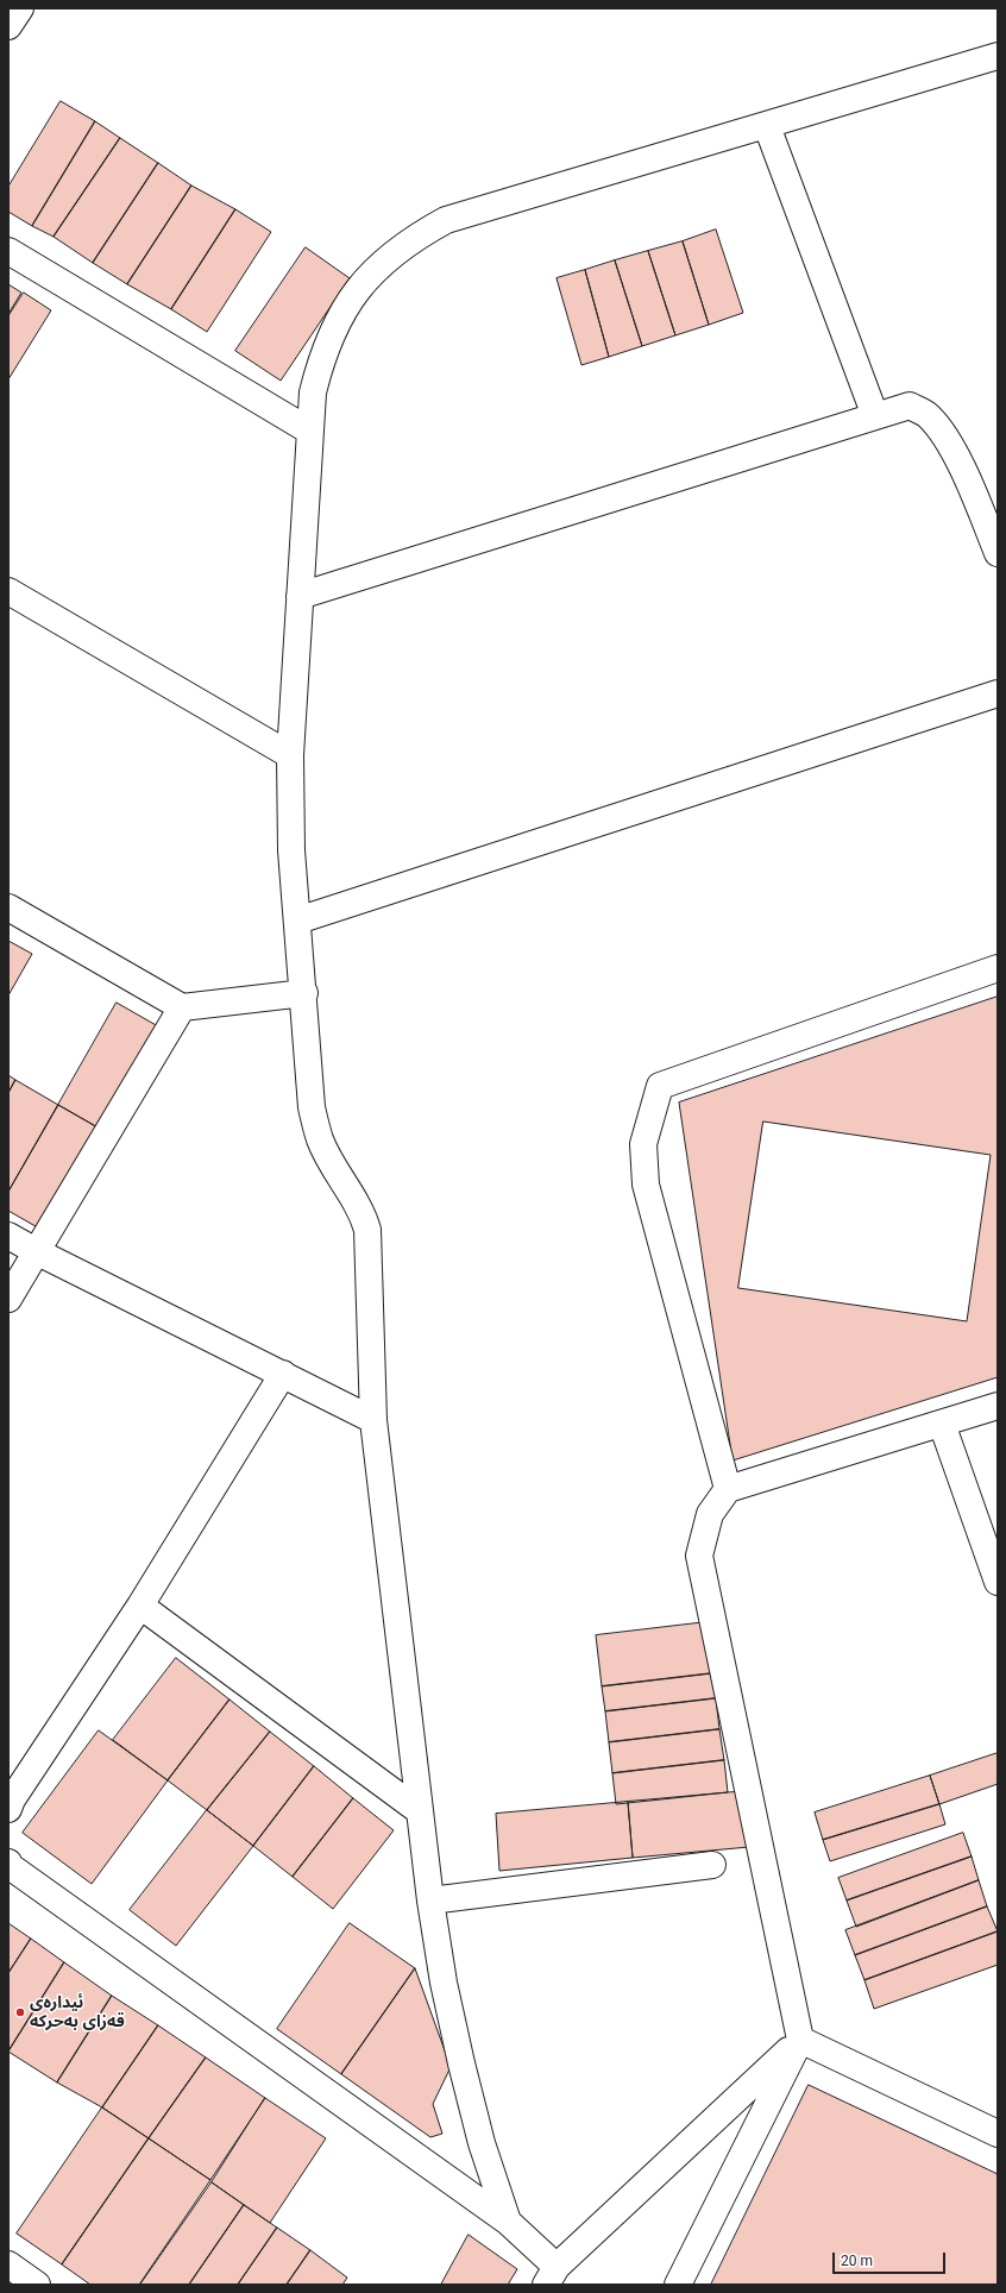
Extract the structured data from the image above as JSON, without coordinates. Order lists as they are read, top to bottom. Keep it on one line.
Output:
{"places":["ئیدارەی قەزای بەحرکە"],"scale_bar":"20 m"}
